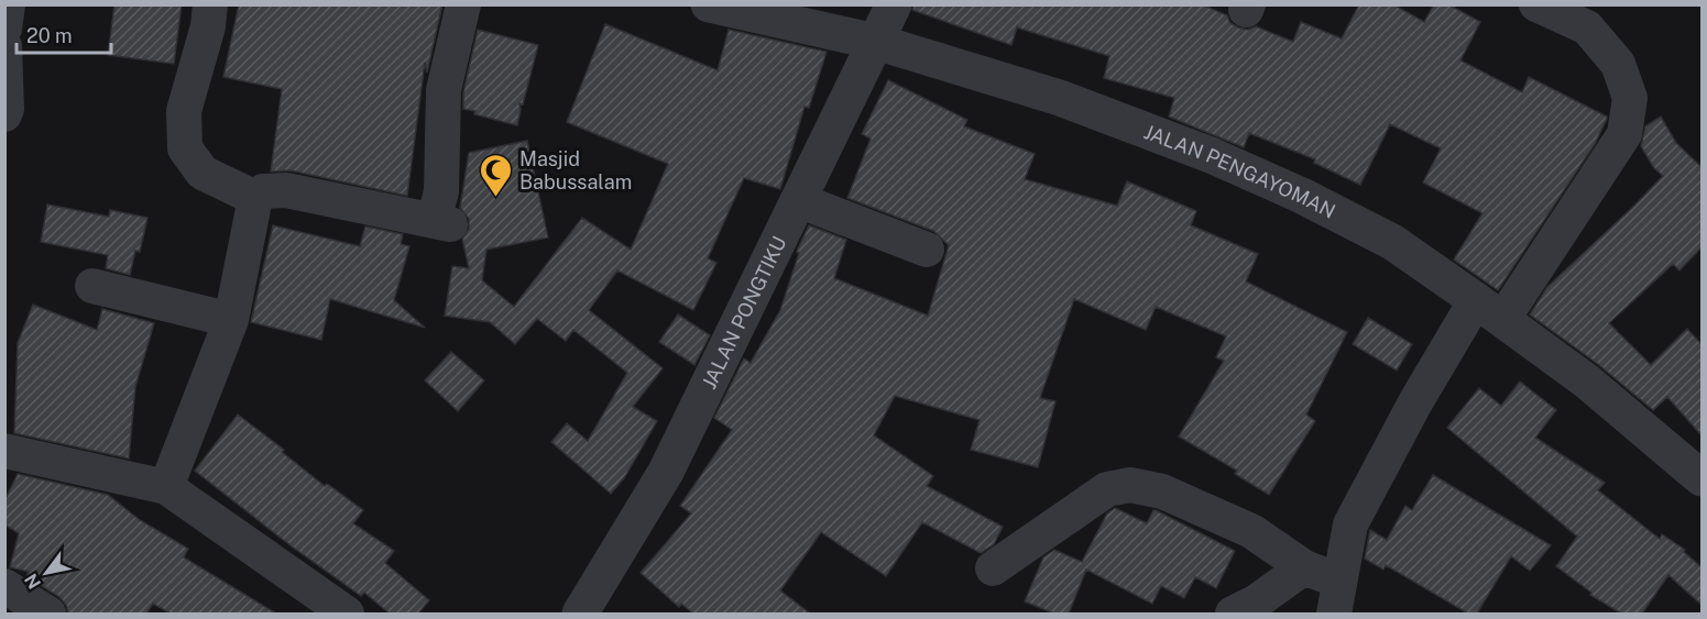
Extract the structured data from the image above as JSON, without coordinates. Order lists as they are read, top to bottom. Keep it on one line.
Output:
{"streets":{"street":["JALAN PENGAYOMAN","JALAN PONGTIKU"]},"crossings":[["JALAN PENGAYOMAN","JALAN PONGTIKU"]],"places":{"mosque":["Masjid Babussalam"]},"scale_bar":"20 m","north":"bottom left"}
